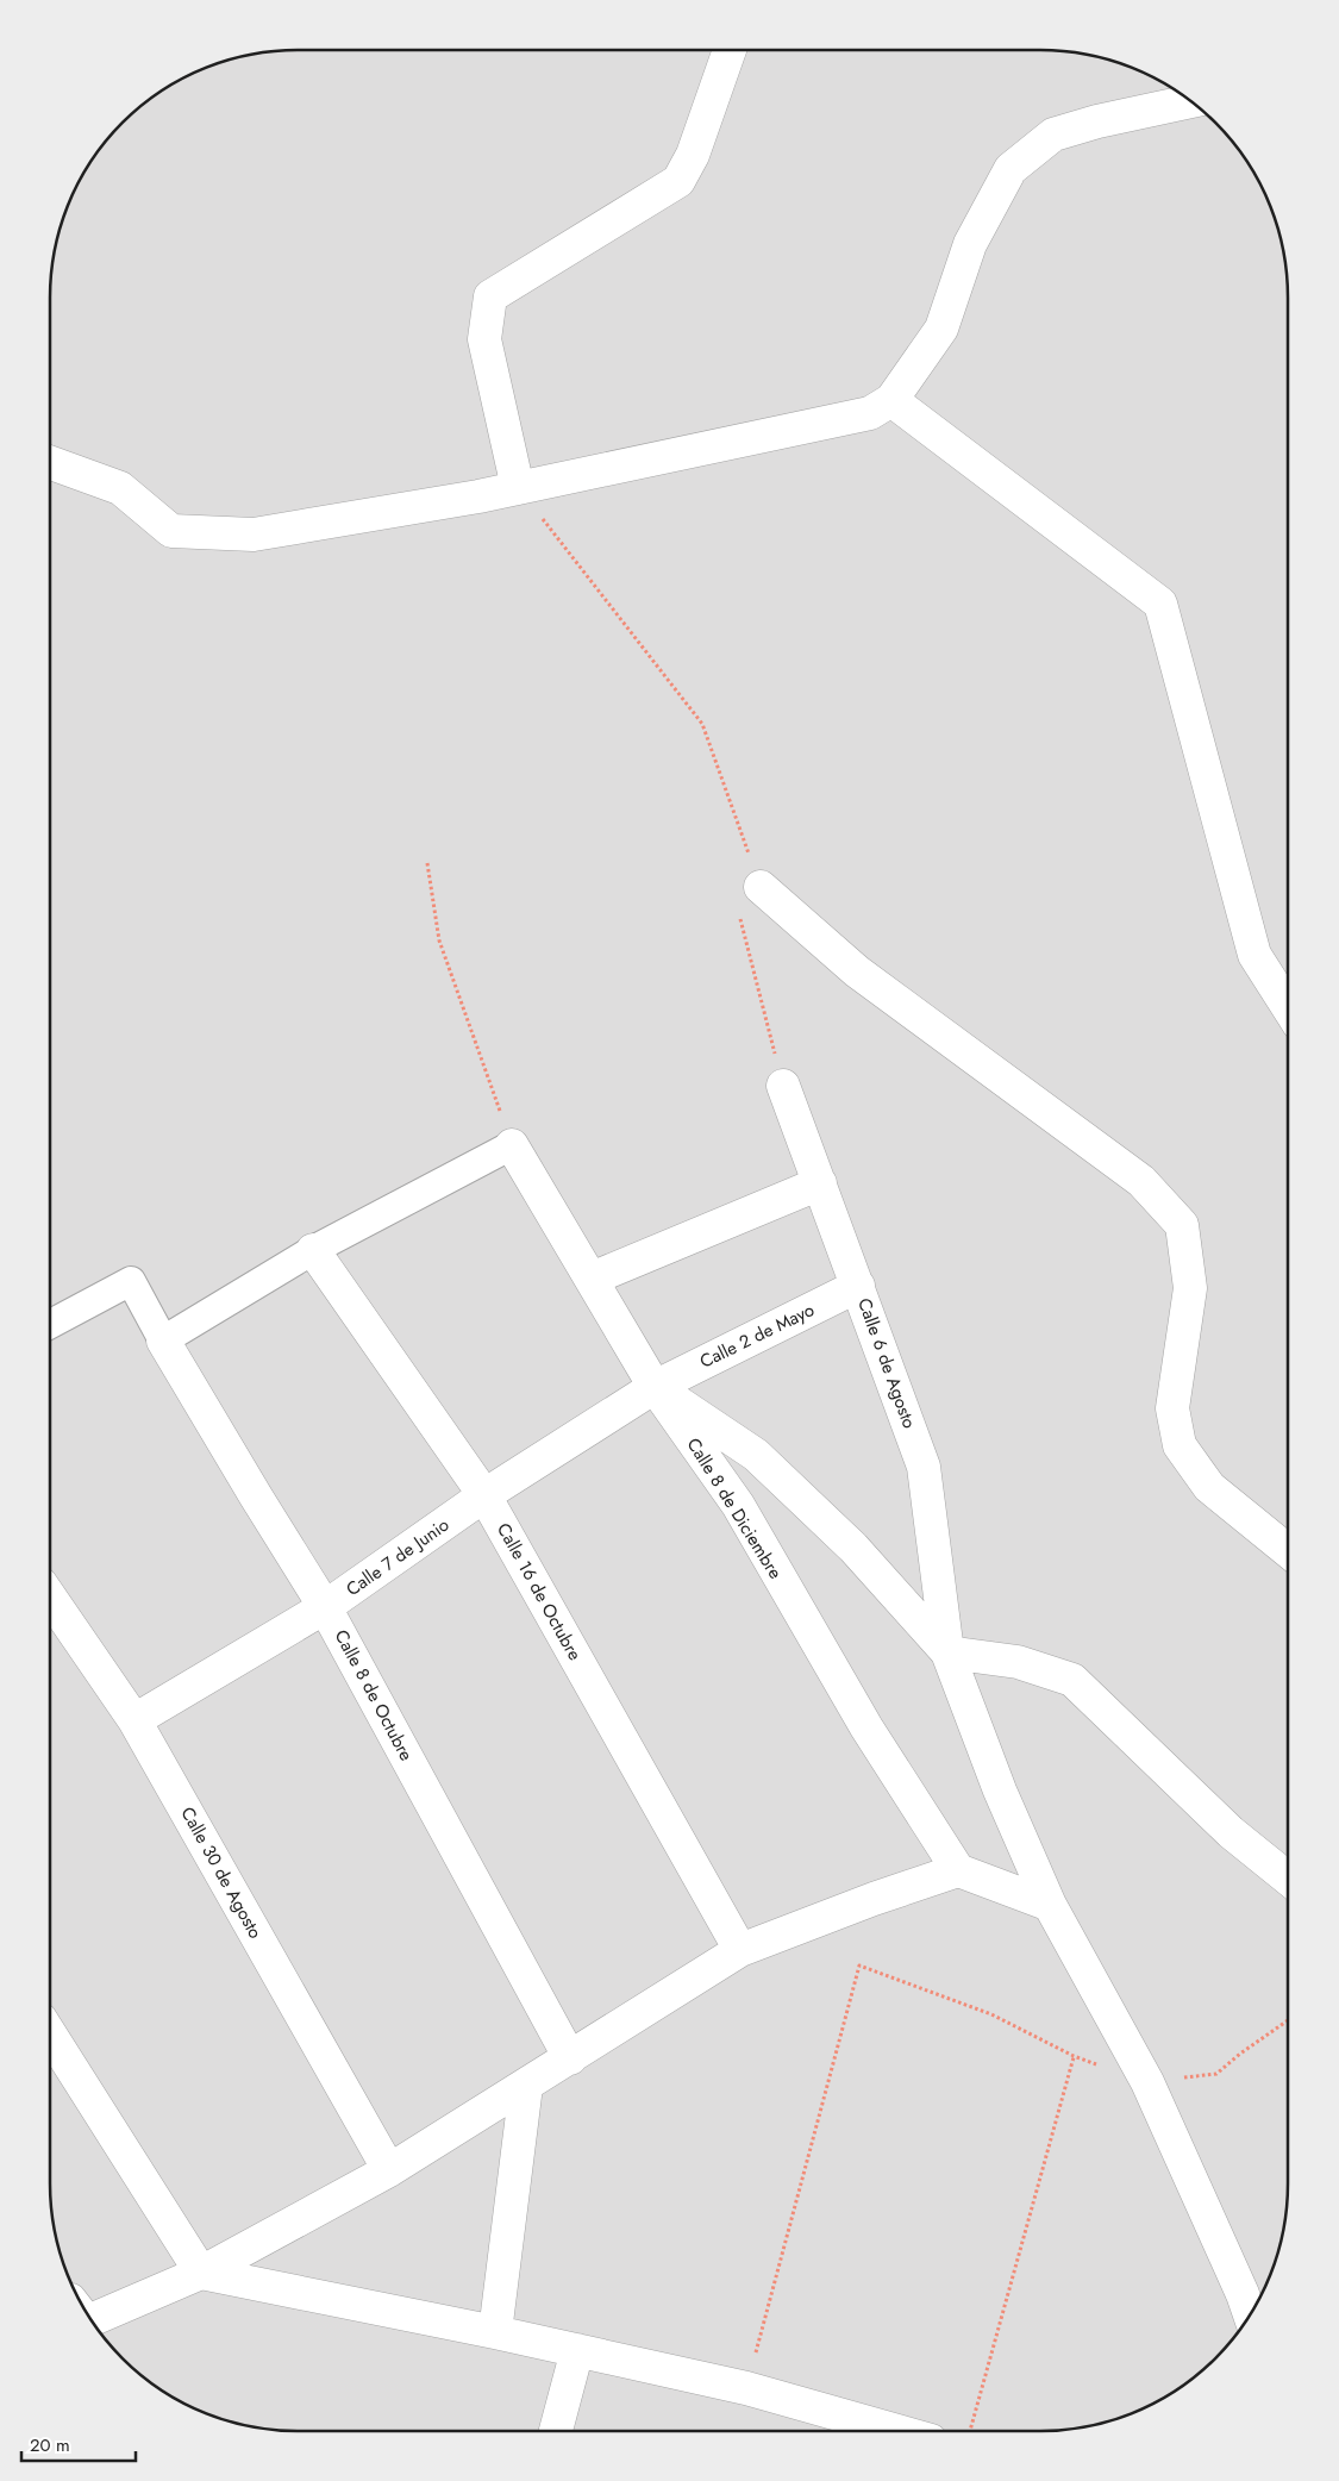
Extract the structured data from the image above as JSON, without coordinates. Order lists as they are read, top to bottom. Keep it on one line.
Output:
{"streets":{"street":["Calle 2 de Mayo","Calle 6 de Agosto","Calle 8 de Diciembre","Calle 7 de Junio","Calle 16 de Octubre","Calle 8 de Octubre","Calle 30 de Agosto"]},"crossings":[["Calle 2 de Mayo","Calle 6 de Agosto"],["Calle 2 de Mayo","Calle 8 de Diciembre"],["Calle 2 de Mayo","Calle 7 de Junio"],["Calle 8 de Diciembre","Calle 7 de Junio"],["Calle 7 de Junio","Calle 16 de Octubre"],["Calle 7 de Junio","Calle 8 de Octubre"],["Calle 7 de Junio","Calle 30 de Agosto"]],"scale_bar":"20 m"}
